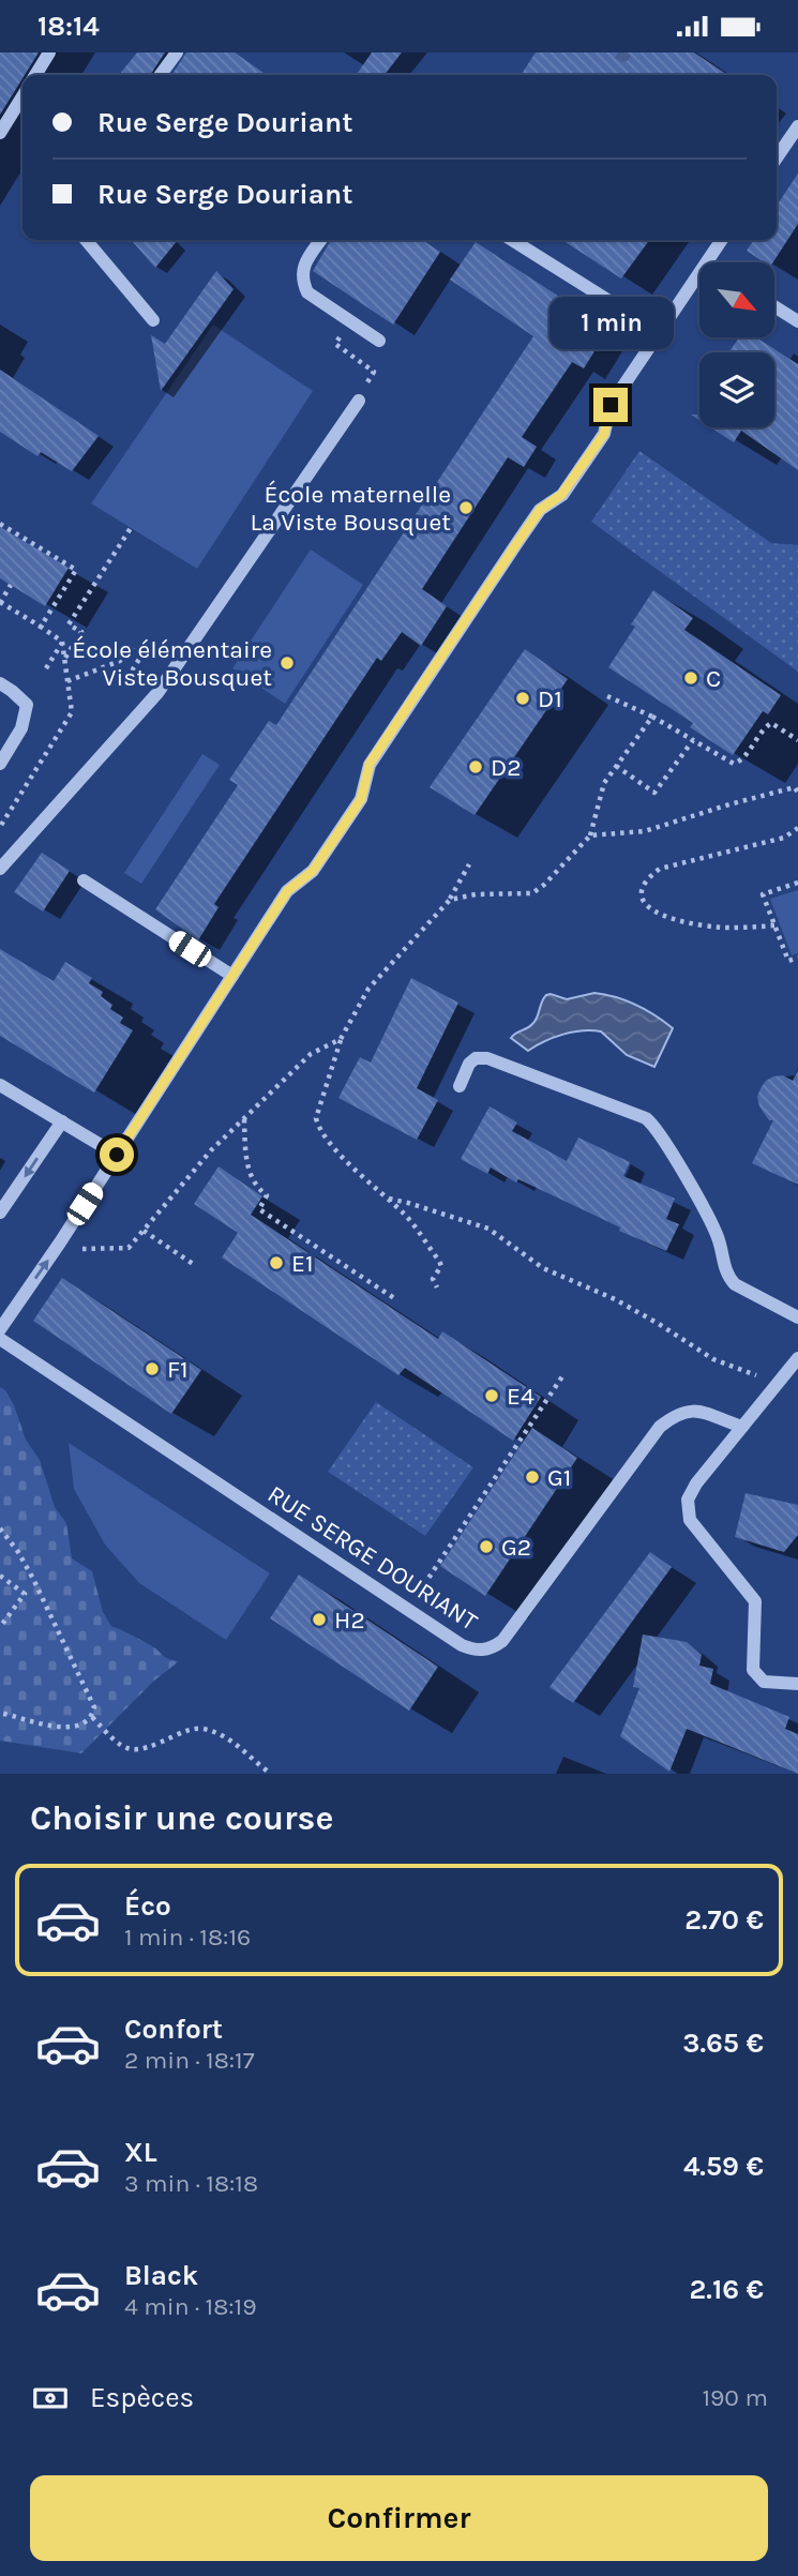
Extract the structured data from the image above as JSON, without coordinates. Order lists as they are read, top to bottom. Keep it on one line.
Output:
{"streets":{"street":["RUE SERGE DOURIANT"]},"places":["École maternelle La Viste Bousquet","École élémentaire Viste Bousquet","C","D1","D2","E1","F1","E4","G1","G2","H2"],"north":"bottom right","page":{"status":"18:14","banner":["Rue Serge Douriant","Rue Serge Douriant"],"bubble":"1 min","heading":"Choisir une course","list":[{"name":"Éco","note":"1 min · 18:16","value":"2.70 €"},{"name":"Confort","note":"2 min · 18:17","value":"3.65 €"},{"name":"XL","note":"3 min · 18:18","value":"4.59 €"},{"name":"Black","note":"4 min · 18:19","value":"2.16 €"}],"pay":["Espèces","190 m"],"buttons":"Confirmer"}}
